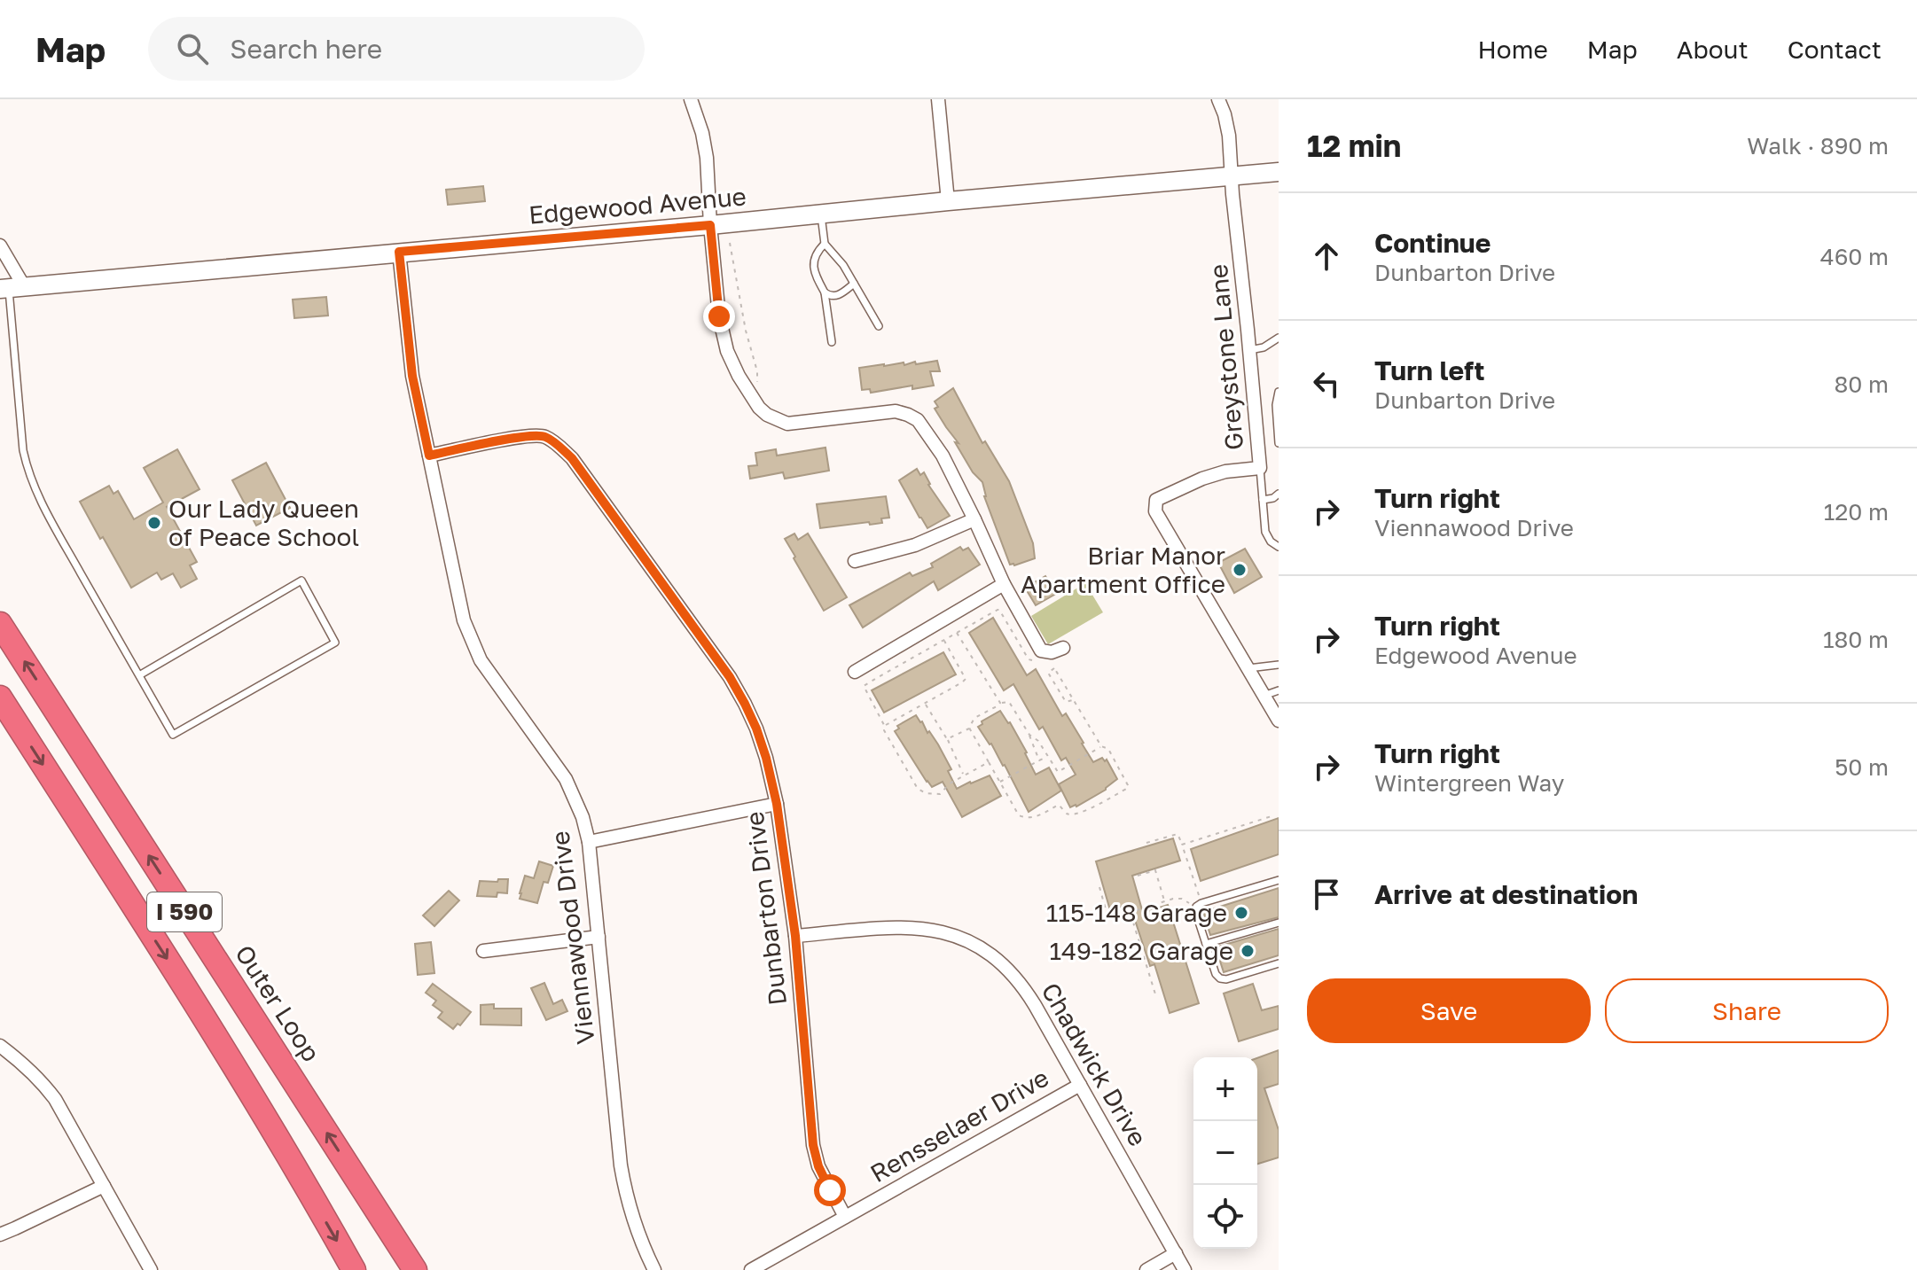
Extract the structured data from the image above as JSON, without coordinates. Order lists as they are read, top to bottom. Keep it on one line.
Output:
{"streets":{"highway":["I 590","Outer Loop"],"street":["Edgewood Avenue","Greystone Lane","Dunbarton Drive","Viennawood Drive","Chadwick Drive","Rensselaer Drive"]},"crossings":[["Edgewood Avenue","Greystone Lane"],["Edgewood Avenue","Viennawood Drive"],["Dunbarton Drive","Viennawood Drive"],["Dunbarton Drive","Chadwick Drive"],["Dunbarton Drive","Rensselaer Drive"],["Chadwick Drive","Rensselaer Drive"]],"places":["Our Lady Queen of Peace School","Briar Manor Apartment Office","115-148 Garage","149-182 Garage"],"page":{"header":"Map","search":"Search here","nav":["Home","Map","About","Contact"],"heading":["12 min","Walk · 890 m"],"list":[["Continue","Dunbarton Drive","460 m"],["Turn left","Dunbarton Drive","80 m"],["Turn right","Viennawood Drive","120 m"],["Turn right","Edgewood Avenue","180 m"],["Turn right","Wintergreen Way","50 m"],"Arrive at destination"],"buttons":["Save","Share"],"map_buttons":["+","−"]}}
